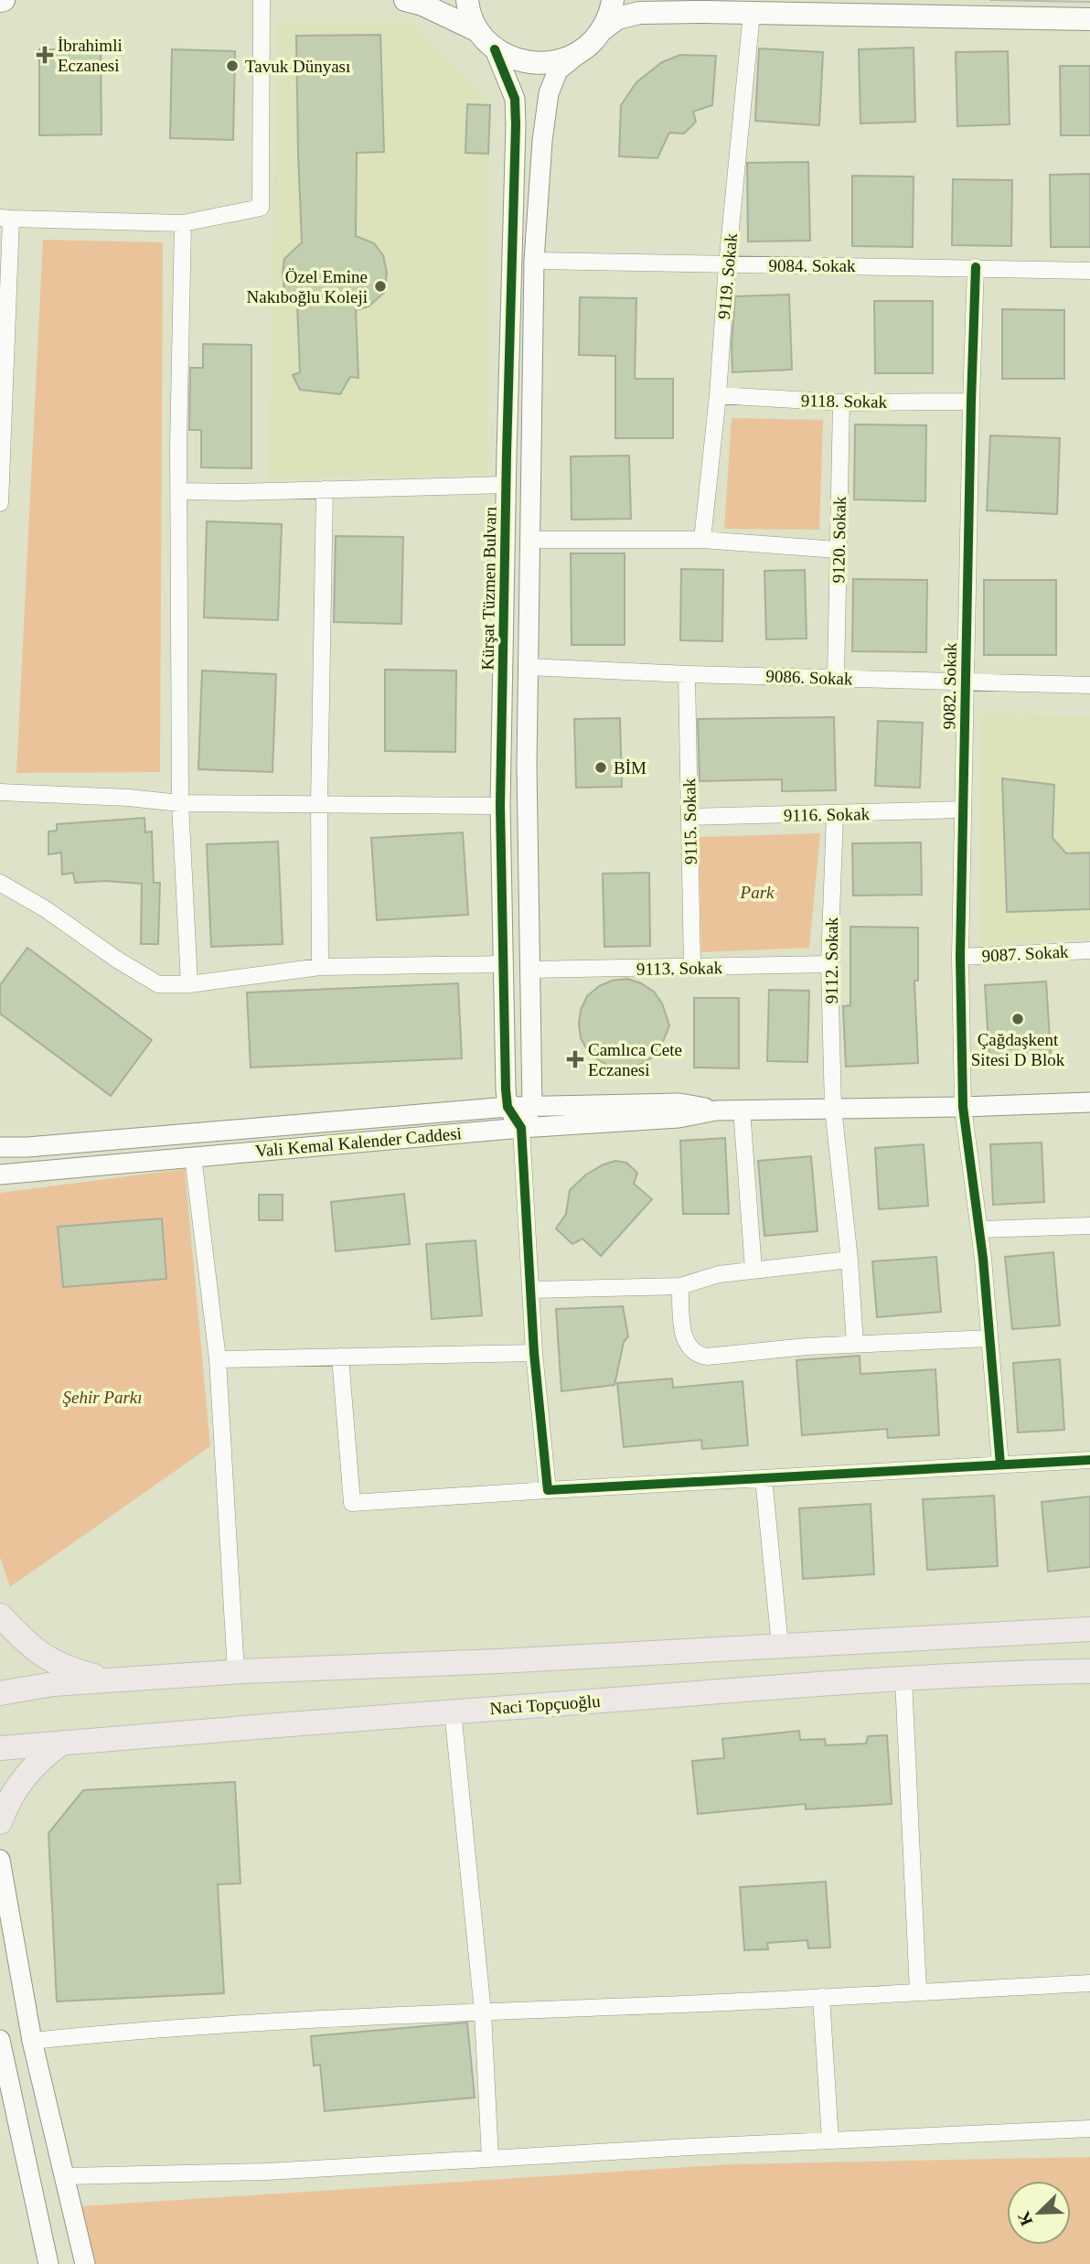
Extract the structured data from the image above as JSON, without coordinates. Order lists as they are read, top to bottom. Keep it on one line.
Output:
{"streets":{"main road":["Naci Topçuoğlu"],"street":["9084. Sokak","9119. Sokak","9118. Sokak","9120. Sokak","Kürşat Tüzmen Bulvarı","9086. Sokak","9082. Sokak","9116. Sokak","9115. Sokak","9087. Sokak","9112. Sokak","9113. Sokak","Vali Kemal Kalender Caddesi"]},"crossings":[["9084. Sokak","9119. Sokak"],["9084. Sokak","9082. Sokak"],["9119. Sokak","9118. Sokak"],["9118. Sokak","9120. Sokak"],["9118. Sokak","9082. Sokak"],["9120. Sokak","9086. Sokak"],["Kürşat Tüzmen Bulvarı","Vali Kemal Kalender Caddesi"],["9086. Sokak","9082. Sokak"],["9086. Sokak","9115. Sokak"],["9082. Sokak","9116. Sokak"],["9082. Sokak","9087. Sokak"],["9082. Sokak","Vali Kemal Kalender Caddesi"],["9116. Sokak","9115. Sokak"],["9116. Sokak","9112. Sokak"],["9115. Sokak","9113. Sokak"],["9112. Sokak","9113. Sokak"],["9112. Sokak","Vali Kemal Kalender Caddesi"]],"parks":["Park","Şehir Parkı"],"places":{"health":["İbrahimli Eczanesi","Camlıca Cete Eczanesi"],"other":["Tavuk Dünyası","Özel Emine Nakıboğlu Koleji","BİM","Çağdaşkent Sitesi D Blok"]},"north":"bottom left"}
